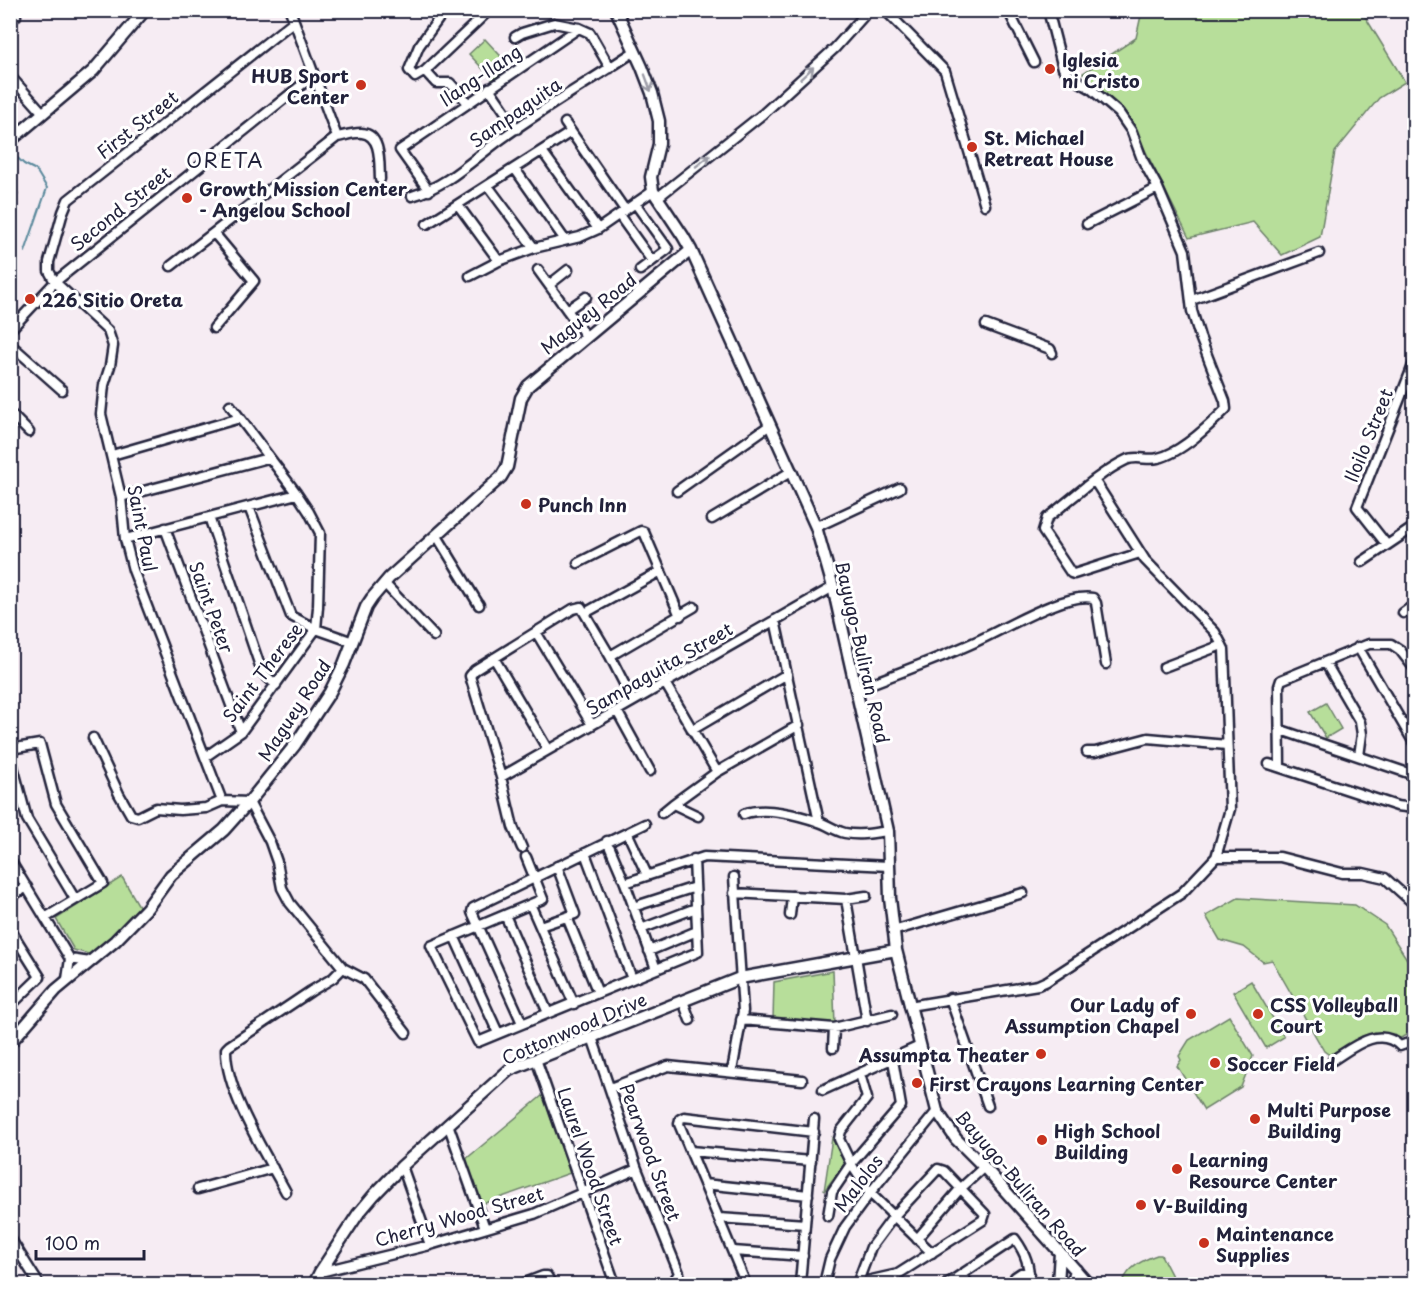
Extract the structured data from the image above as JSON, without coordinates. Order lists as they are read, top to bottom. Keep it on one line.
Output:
{"streets":{"street":["Ilang-Ilang","Sampaguita","First Street","Second Street","Maguey Road","Iloilo Street","Saint Paul","Saint Peter","Bayugo-Buliran Road","Sampaguita Street","Saint Therese","Cottonwood Drive","Pearwood Street","Laurel Wood Street","Malolos","Cherry Wood Street"]},"crossings":[["Ilang-Ilang","Sampaguita"],["First Street","Second Street"],["First Street","Saint Paul"],["Second Street","Saint Paul"],["Maguey Road","Bayugo-Buliran Road"],["Saint Paul","Saint Therese"],["Saint Peter","Saint Therese"],["Bayugo-Buliran Road","Sampaguita Street"],["Bayugo-Buliran Road","Cottonwood Drive"],["Bayugo-Buliran Road","Malolos"],["Cottonwood Drive","Pearwood Street"],["Cottonwood Drive","Laurel Wood Street"],["Cottonwood Drive","Cherry Wood Street"],["Pearwood Street","Cherry Wood Street"],["Laurel Wood Street","Cherry Wood Street"]],"districts":["ORETA"],"places":["Iglesia ni Cristo","HUB Sport Center","St. Michael Retreat House","Growth Mission Center - Angelou School","226 Sitio Oreta","Punch Inn","Our Lady of Assumption Chapel","CSS Volleyball Court","Assumpta Theater","Soccer Field","First Crayons Learning Center","Multi Purpose Building","High School Building","Learning Resource Center","V-Building","Maintenance Supplies"],"scale_bar":"100 m"}
